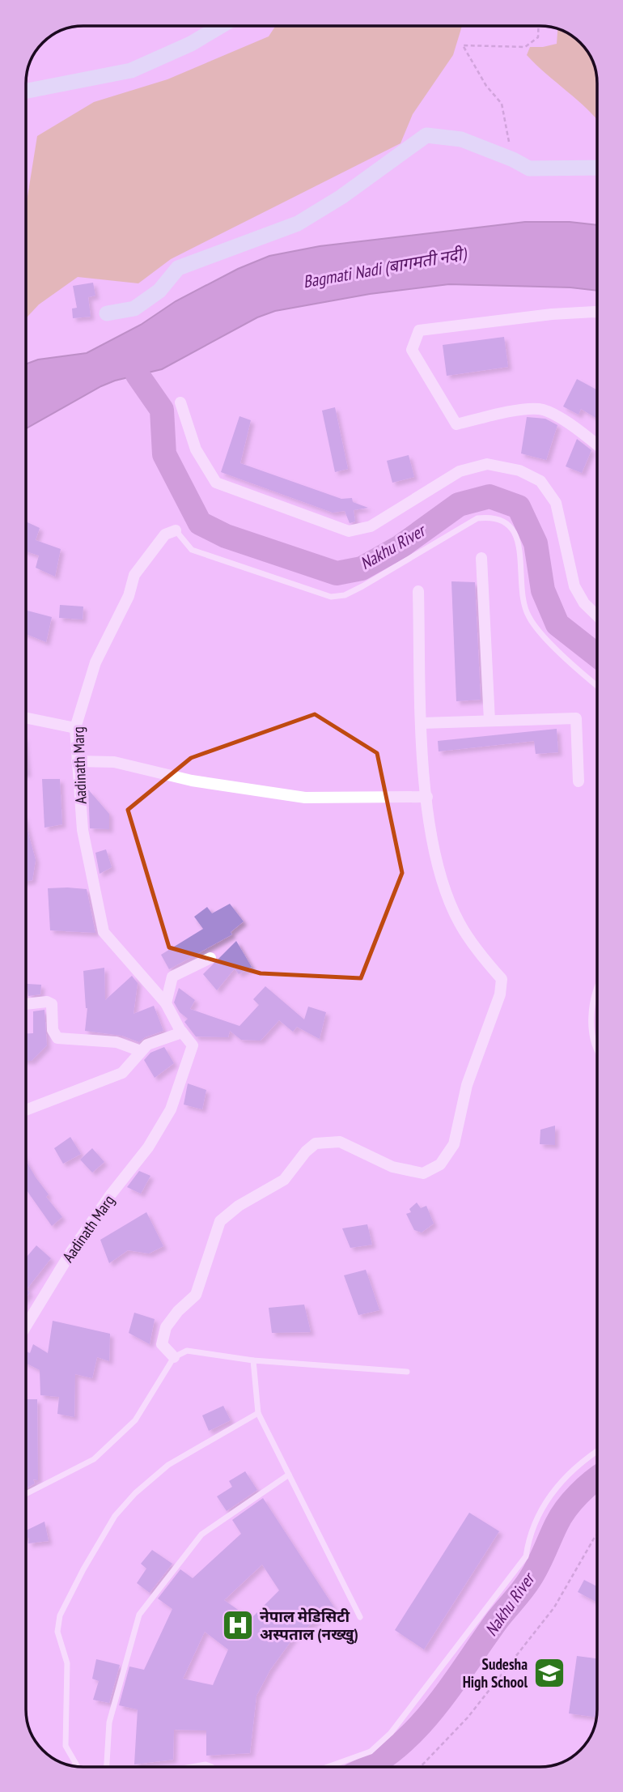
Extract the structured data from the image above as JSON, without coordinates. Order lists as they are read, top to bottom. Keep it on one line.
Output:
{"streets":{"street":["Aadinath Marg"]},"water":["Bagmati Nadi (बागमती नदी)","Nakhu River"],"places":{"hospital":["नेपाल मेडिसिटी अस्पताल (नख्खु)"],"school or university":["Sudesha High School"]}}
